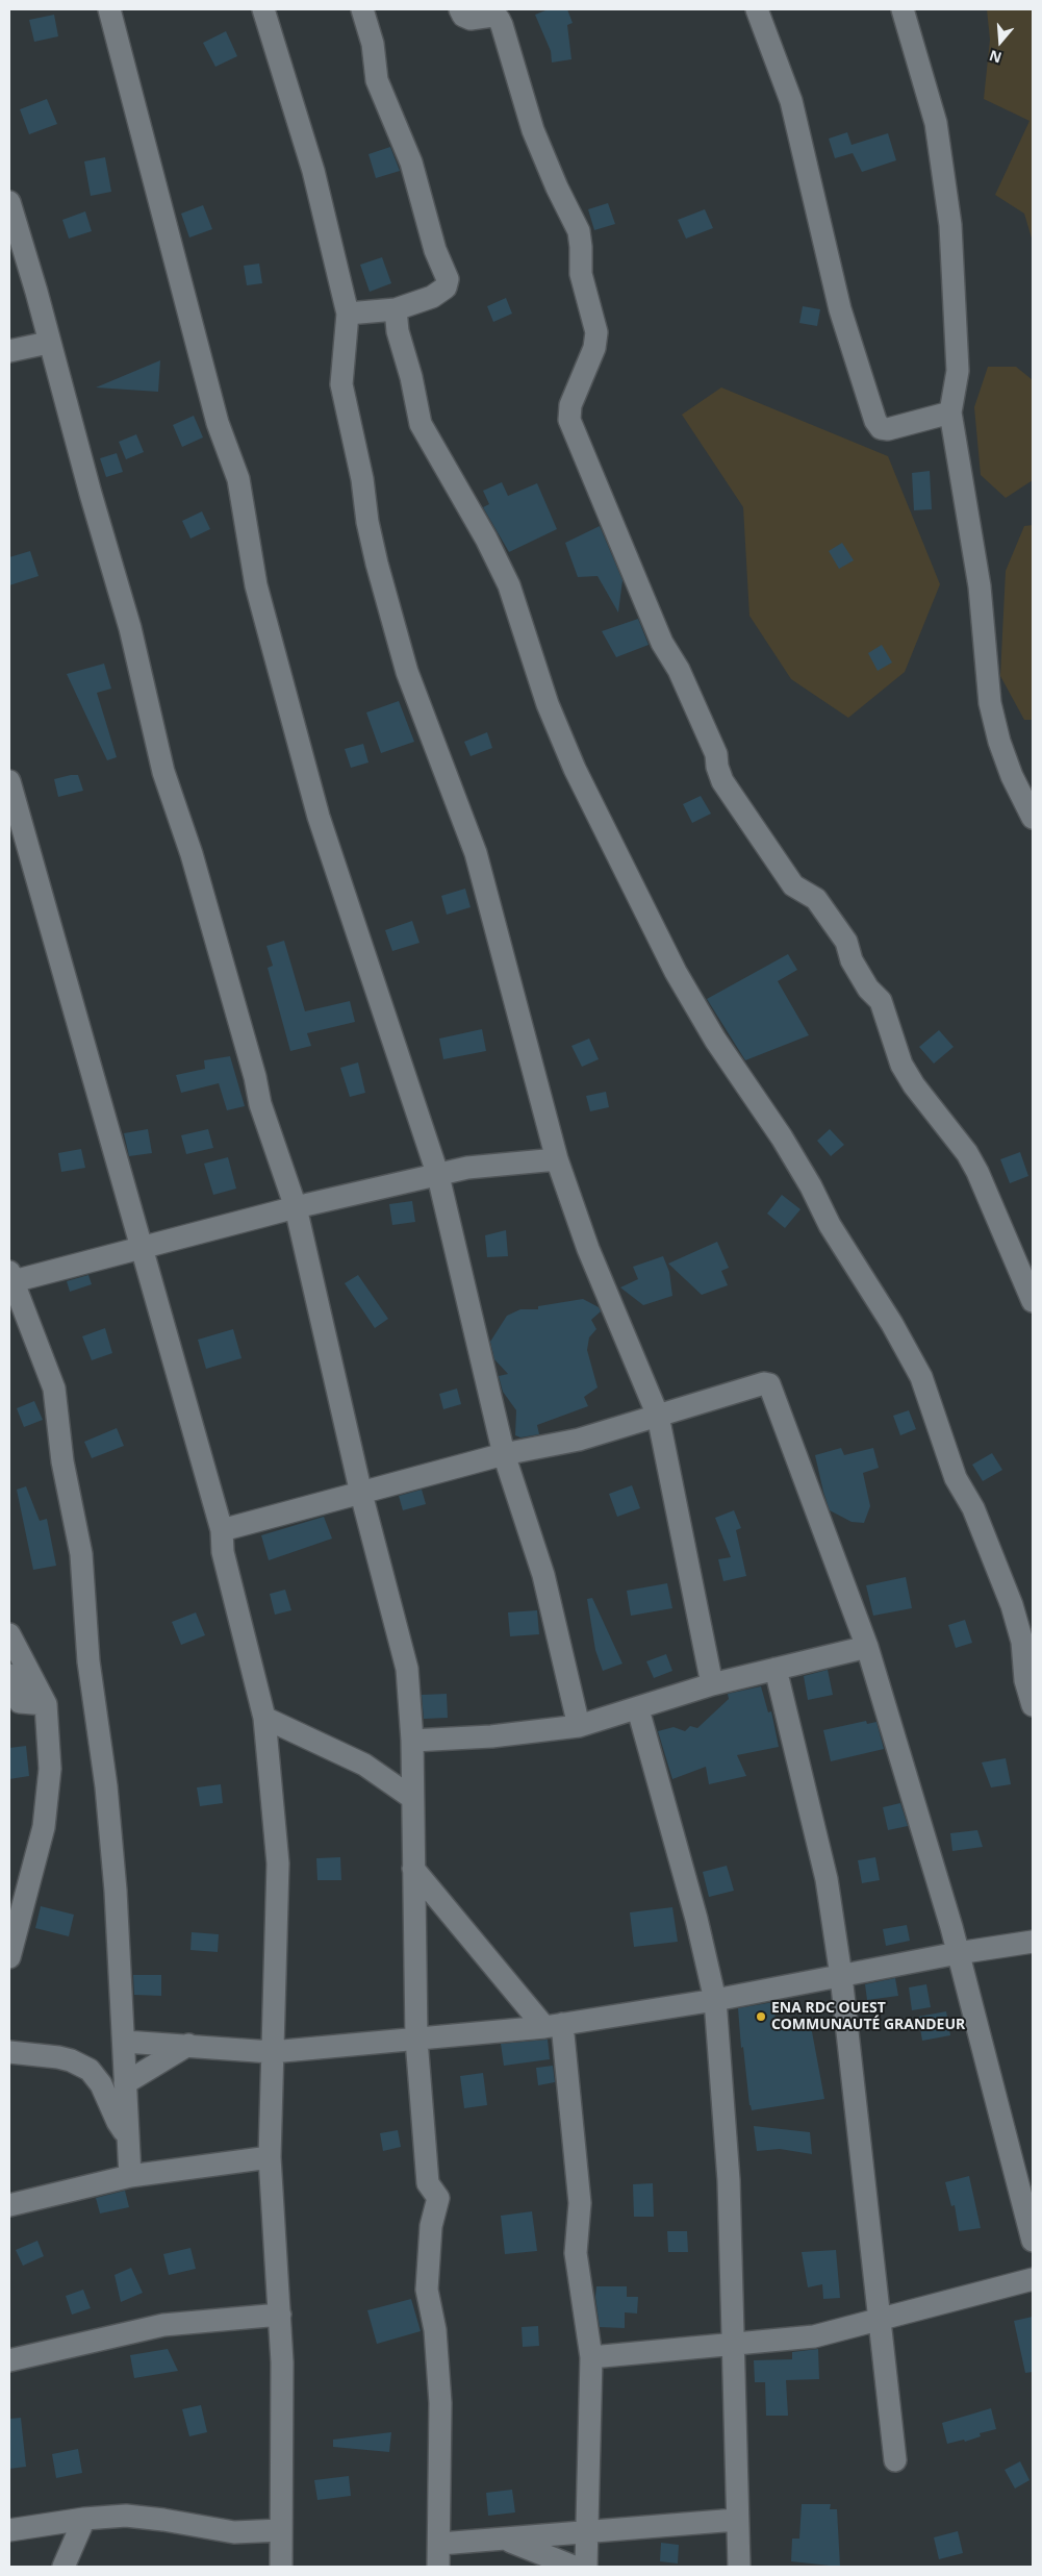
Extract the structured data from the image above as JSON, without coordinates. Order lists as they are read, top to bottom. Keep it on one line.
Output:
{"places":["ENA RDC OUEST COMMUNAUTÉ GRANDEUR"],"north":"bottom"}
